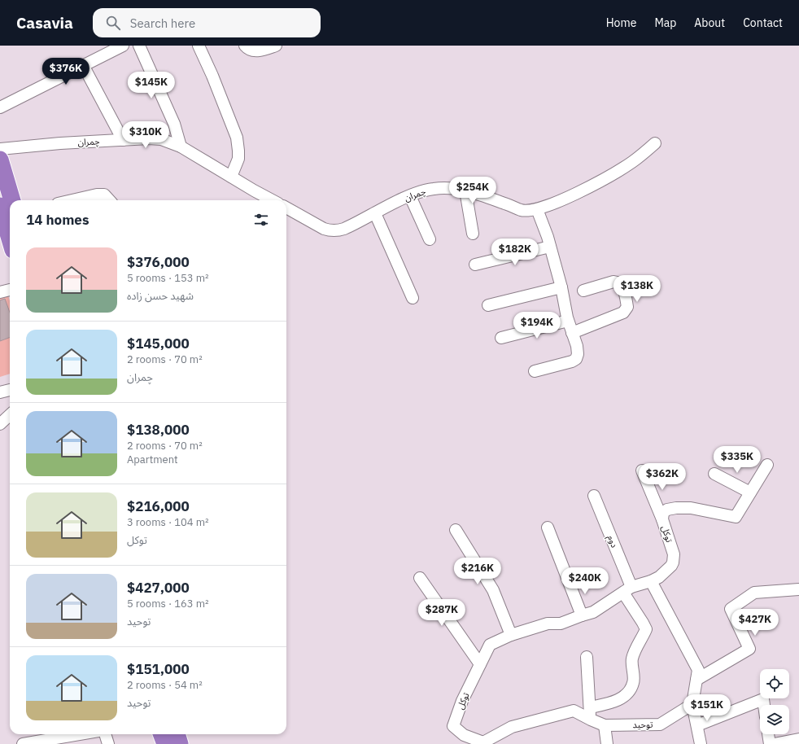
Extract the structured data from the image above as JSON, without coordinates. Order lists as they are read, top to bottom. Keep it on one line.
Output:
{"streets":{"street":["چمران","توکل","دوم","توحید"]},"crossings":[["توکل","دوم"],["توکل","توحید"]],"page":{"header":"Casavia","search":"Search here","nav":["Home","Map","About","Contact"],"price":["$376K","$145K","$310K","$254K","$182K","$138K","$194K","$335K","$362K","$216K","$240K","$287K","$427K","$151K"],"heading":"14 homes","list":[{"name":"$376,000","note":"5 rooms · 153 m² · شهید حسن زاده"},{"name":"$145,000","note":"2 rooms · 70 m² · چمران"},{"name":"$138,000","note":"2 rooms · 70 m² · Apartment"},{"name":"$216,000","note":"3 rooms · 104 m² · توکل"},{"name":"$427,000","note":"5 rooms · 163 m² · توحید"},{"name":"$151,000","note":"2 rooms · 54 m² · توحید"}]}}
